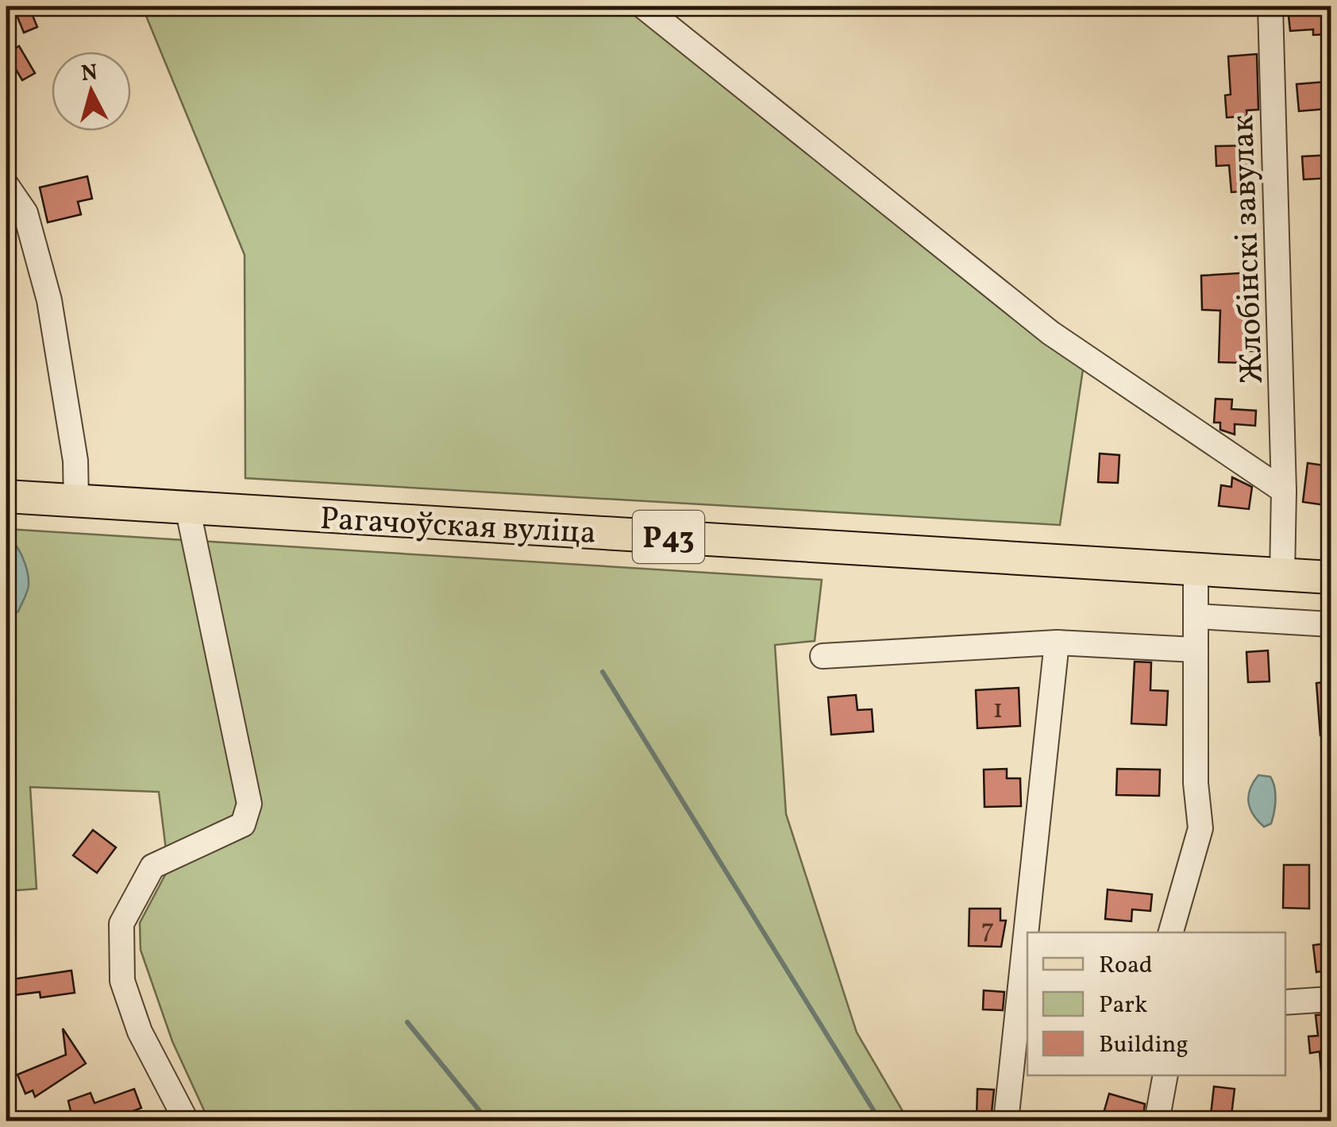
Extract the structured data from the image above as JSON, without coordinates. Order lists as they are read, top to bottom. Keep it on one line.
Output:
{"streets":{"main road":["Рагачоўская вуліца","Р43"],"street":["Жлобінскі завулак"]},"crossings":[["Жлобінскі завулак","Рагачоўская вуліца"]],"house_numbers":["1","7"],"legend":["Road","Park","Building"],"north":"top"}
